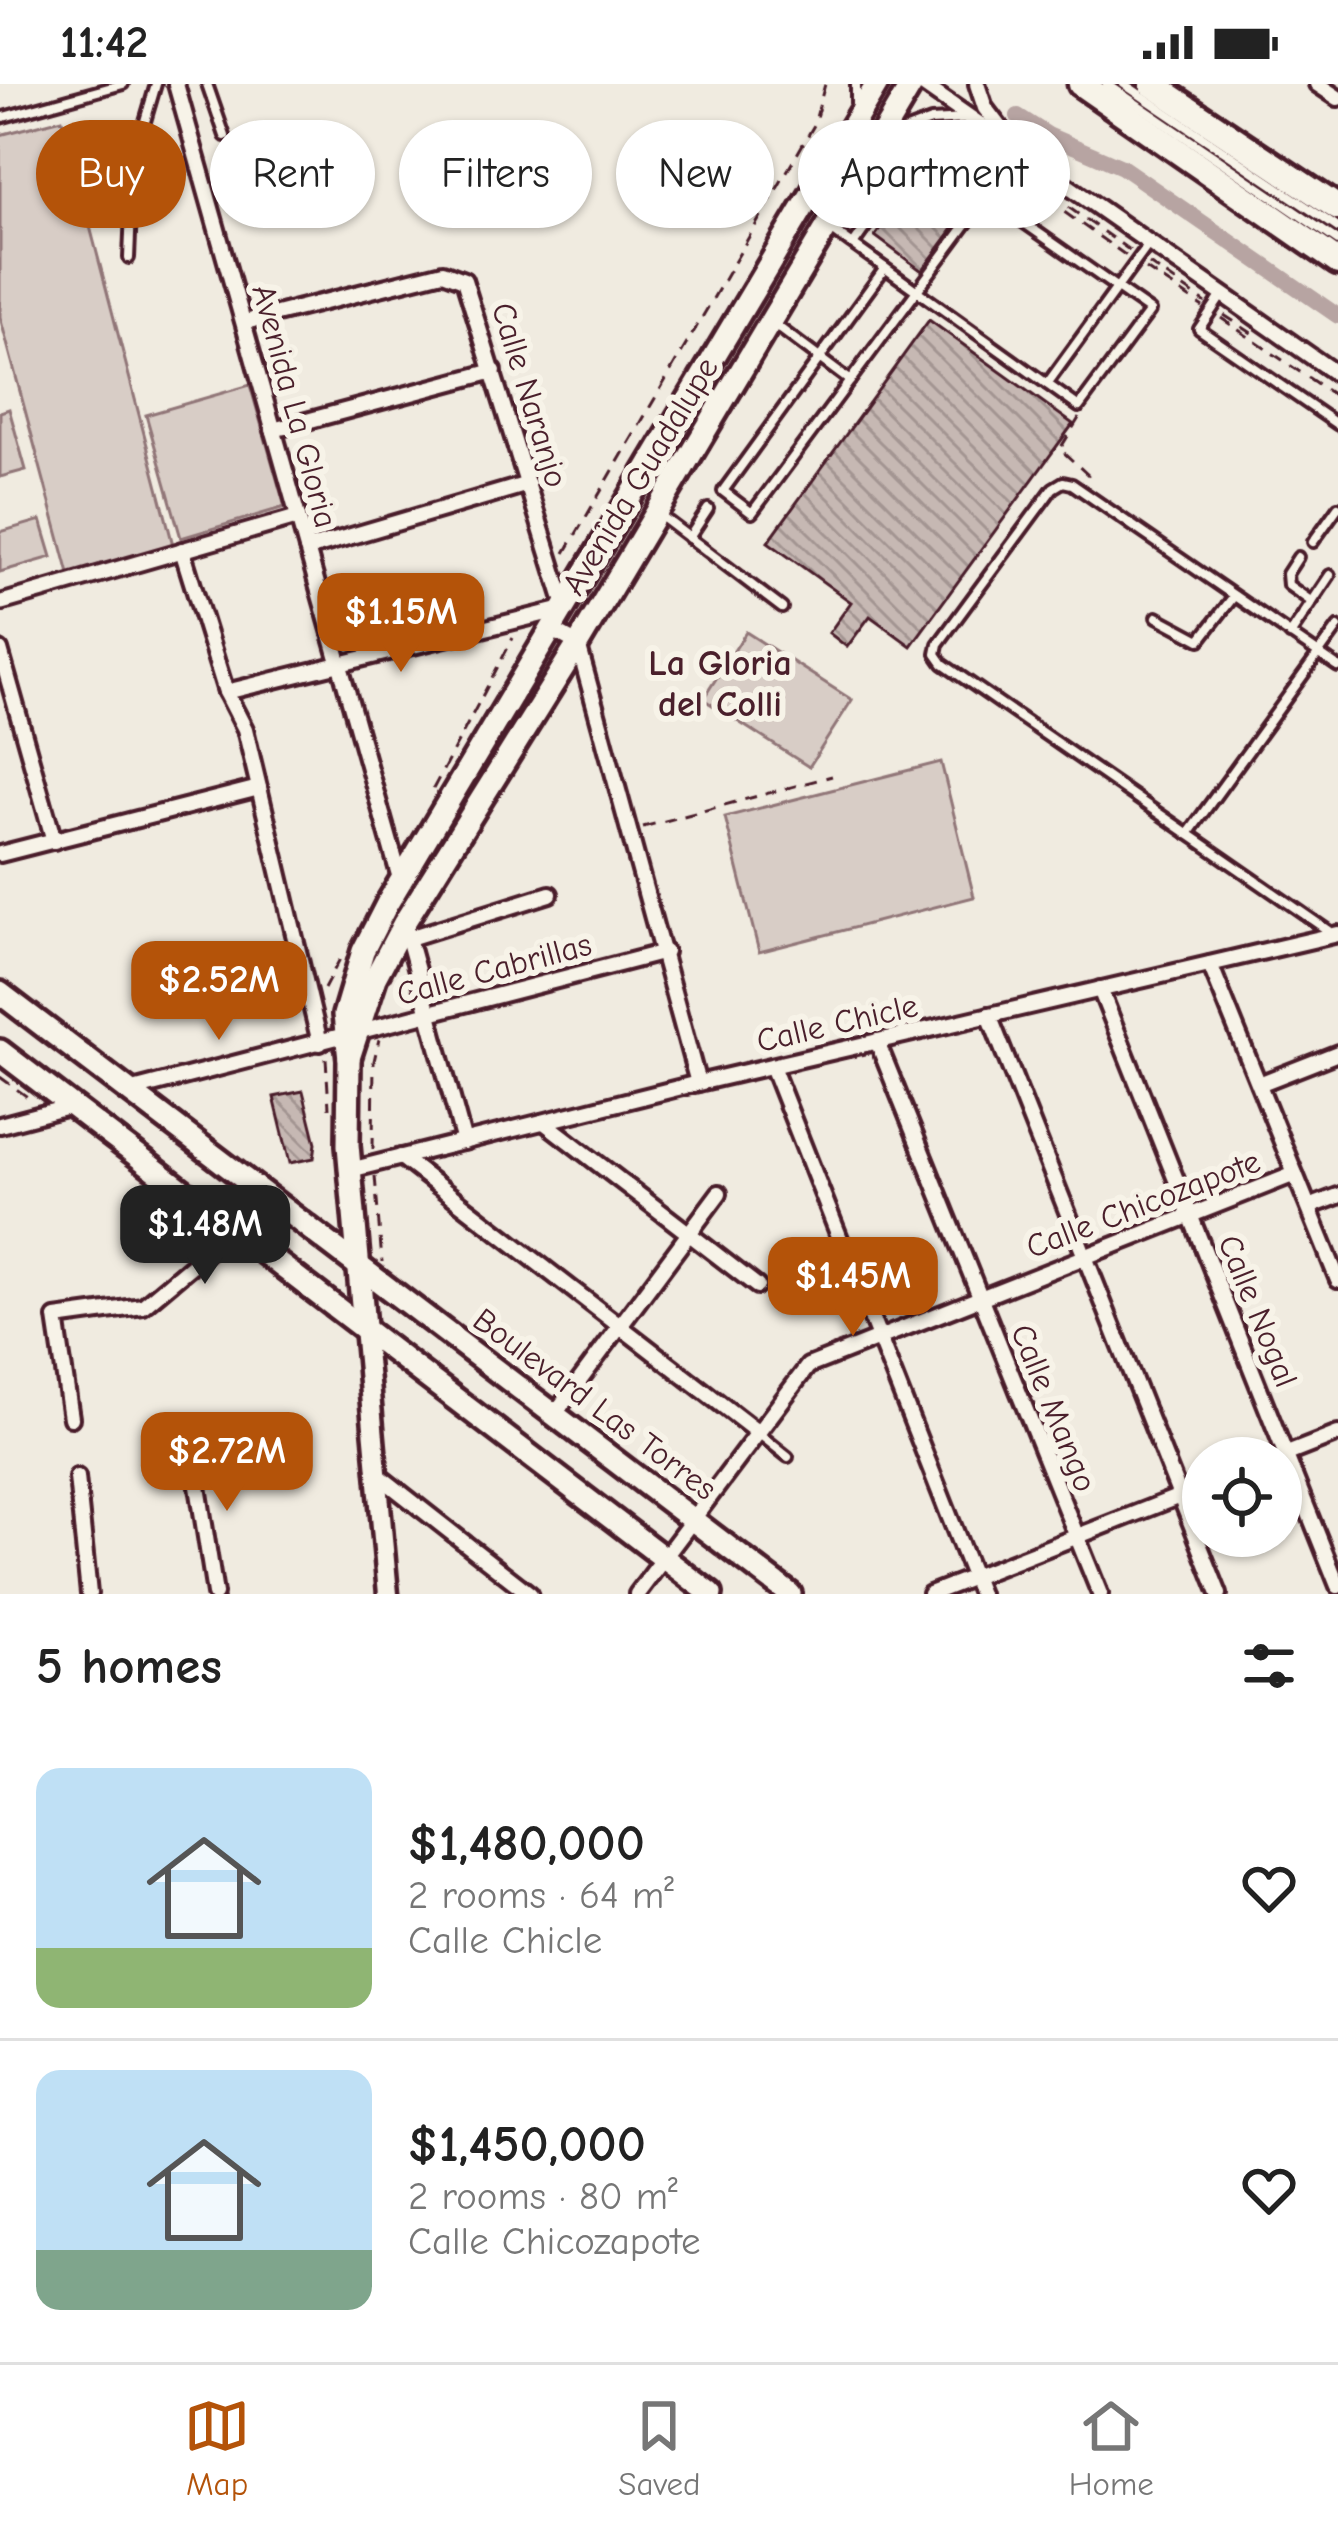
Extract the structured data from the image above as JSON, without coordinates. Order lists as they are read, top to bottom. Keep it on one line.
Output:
{"streets":{"main road":["Avenida Guadalupe","Boulevard Las Torres"],"street":["Calle Naranjo","Avenida La Gloria","Calle Cabrillas","Calle Chicle","Calle Chicozapote","Calle Nogal","Calle Mango"]},"crossings":[["Calle Naranjo","Avenida La Gloria"],["Calle Naranjo","Avenida Guadalupe"],["Avenida La Gloria","Avenida Guadalupe"],["Avenida Guadalupe","Calle Cabrillas"],["Calle Cabrillas","Boulevard Las Torres"],["Calle Chicle","Calle Nogal"],["Calle Chicle","Calle Mango"],["Calle Chicozapote","Calle Nogal"],["Calle Chicozapote","Boulevard Las Torres"],["Calle Chicozapote","Calle Mango"]],"districts":["La Gloria del Colli"],"page":{"status":"11:42","chip":["Buy","Rent","Filters","New","Apartment"],"price":["$1.15M","$2.52M","$1.48M","$1.45M","$2.72M"],"heading":"5 homes","list":[{"name":"$1,480,000","note":"2 rooms · 64 m² · Calle Chicle"},{"name":"$1,450,000","note":"2 rooms · 80 m² · Calle Chicozapote"}],"tabs":["Map","Saved","Home"]}}
